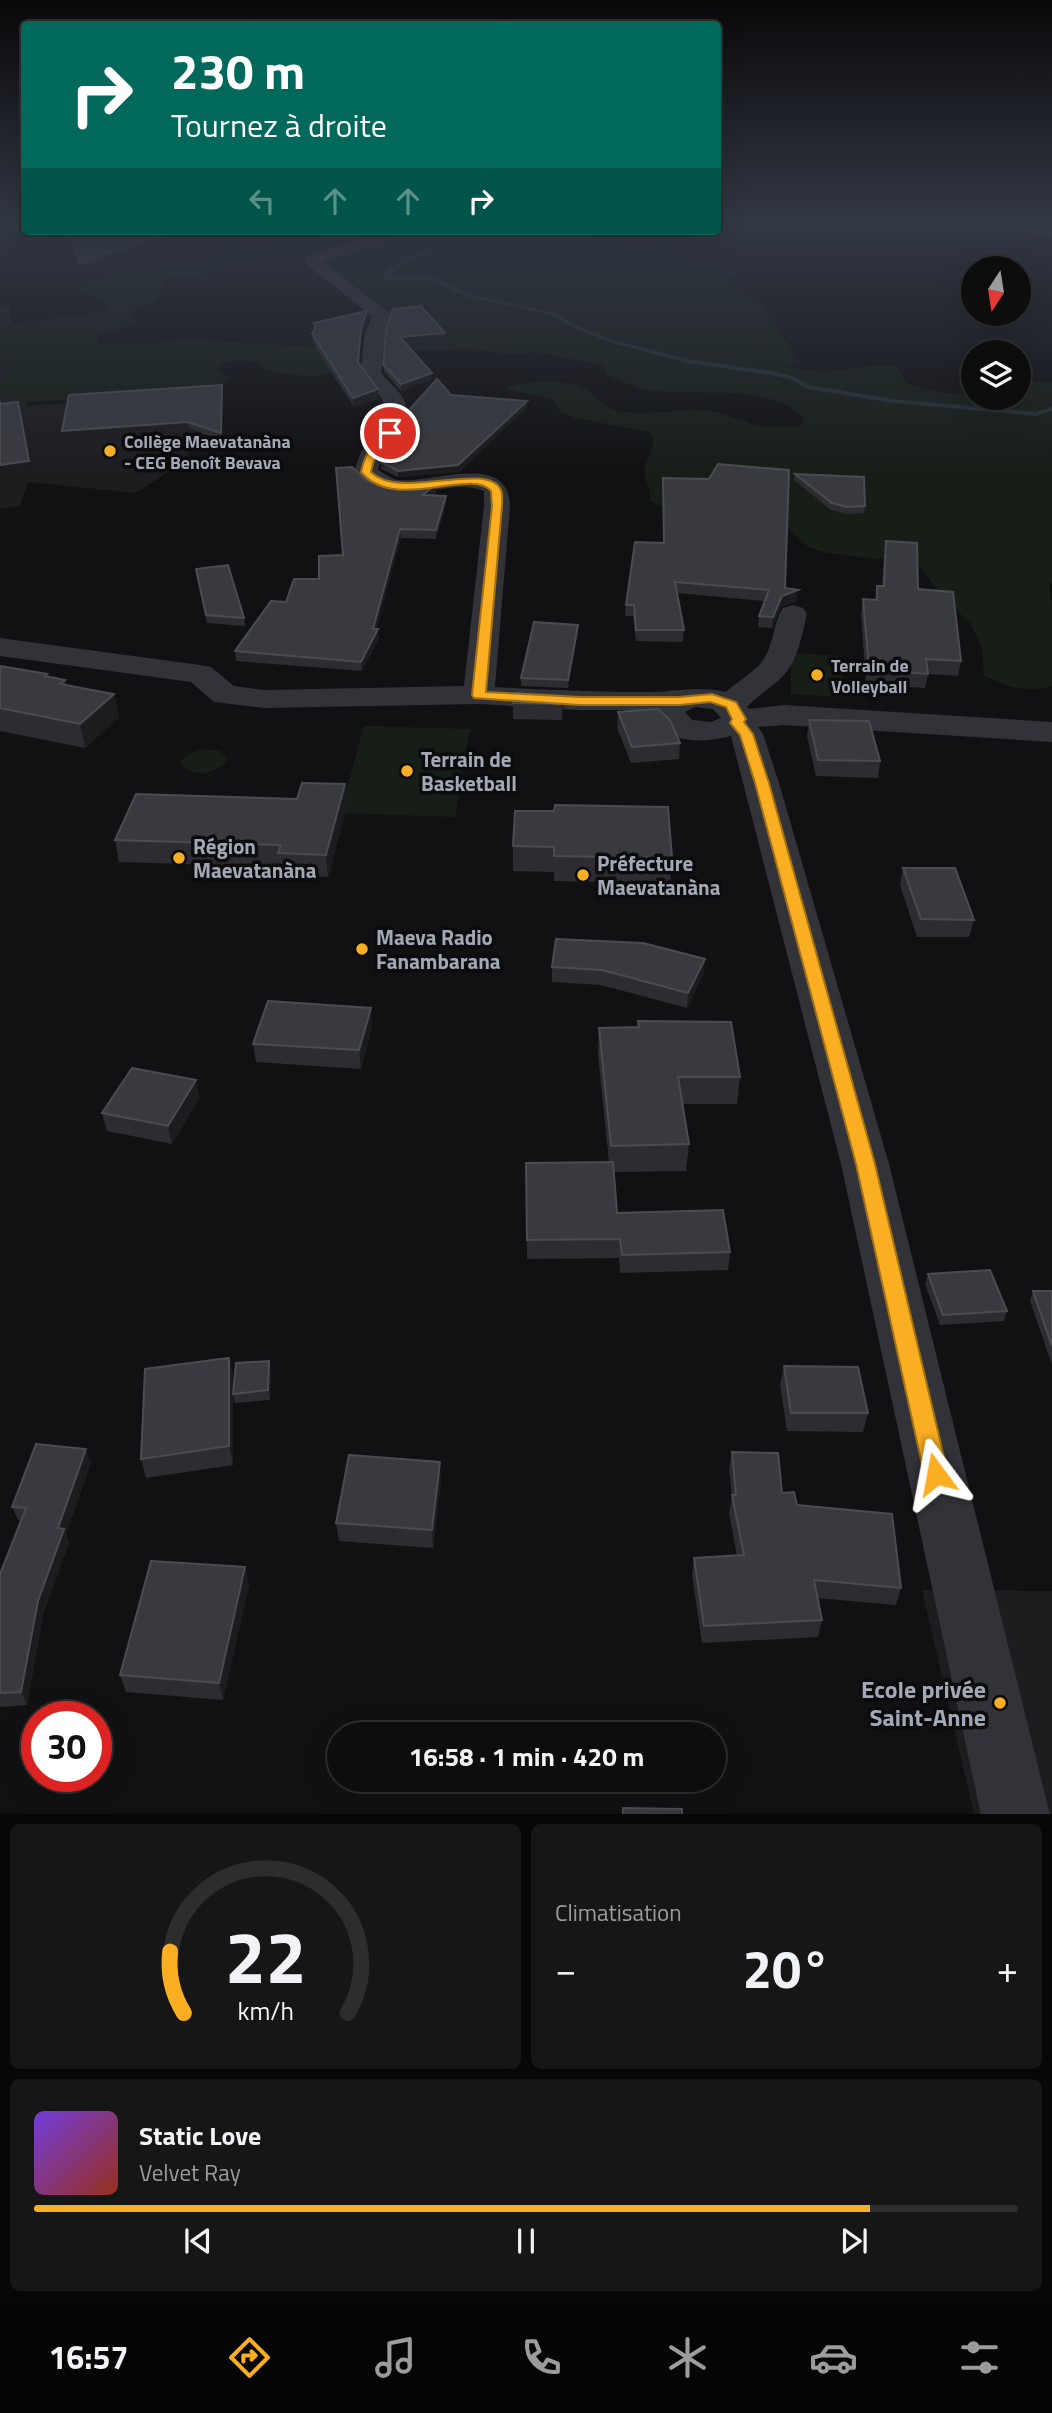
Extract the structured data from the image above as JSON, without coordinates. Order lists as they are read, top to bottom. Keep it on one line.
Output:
{"places":["Collège Maevatanàna - CEG Benoît Bevava","Terrain de Volleyball","Terrain de Basketball","Région Maevatanàna","Préfecture Maevatanàna","Maeva Radio Fanambarana","Ecole privée Saint-Anne"],"north":"bottom","page":{"turn":["230 m","Tournez à droite"],"limit":"30","trip":"16:58 · 1 min · 420 m","tile":"Climatisation","heat":["−","20°","+"],"song":["Static Love","Velvet Ray"],"tabs":"16:57","gauge":["22","km/h"]}}
